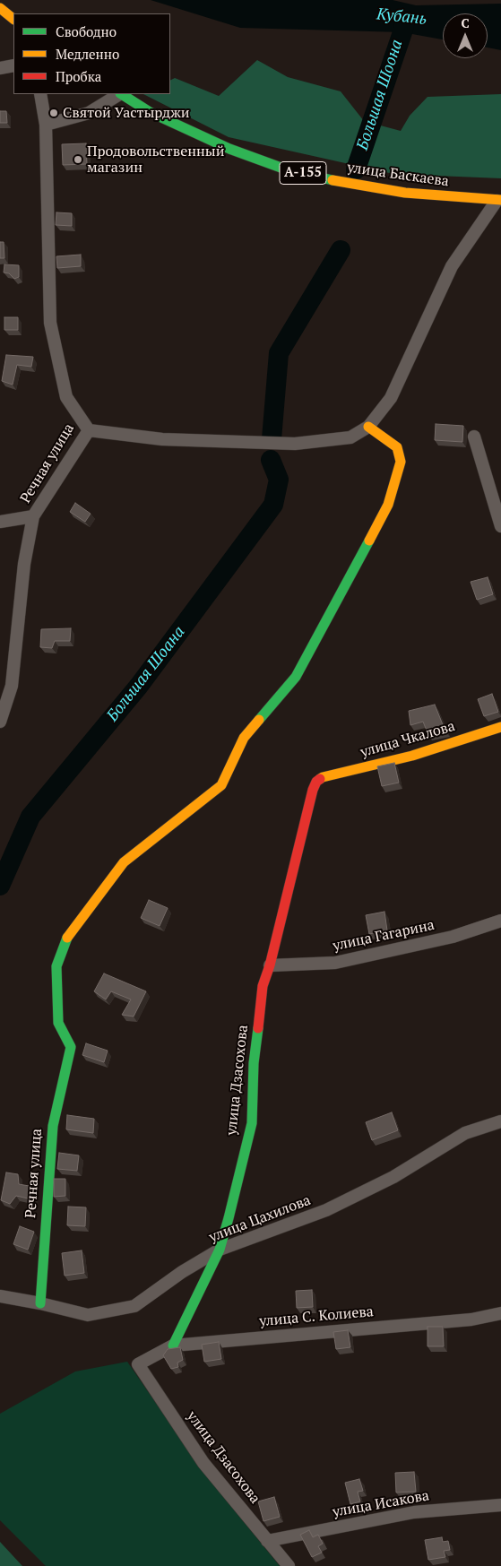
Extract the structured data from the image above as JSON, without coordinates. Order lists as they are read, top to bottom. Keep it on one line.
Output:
{"streets":{"street":["А-155","улица Баскаева","Речная улица","улица Чкалова","улица Гагарина","улица Дзасохова","улица Цахилова","улица С. Колиева","улица Исакова"]},"crossings":[["Речная улица","улица Цахилова"],["улица Чкалова","улица Дзасохова"],["улица Гагарина","улица Дзасохова"],["улица Дзасохова","улица Цахилова"],["улица Дзасохова","улица С. Колиева"],["улица Дзасохова","улица Исакова"]],"water":["Кубань","Большая Шоона","Большая Шоана"],"places":["Святой Уастырджи","Продовольственный магазин"],"legend":["Свободно","Медленно","Пробка"],"north":"top"}
